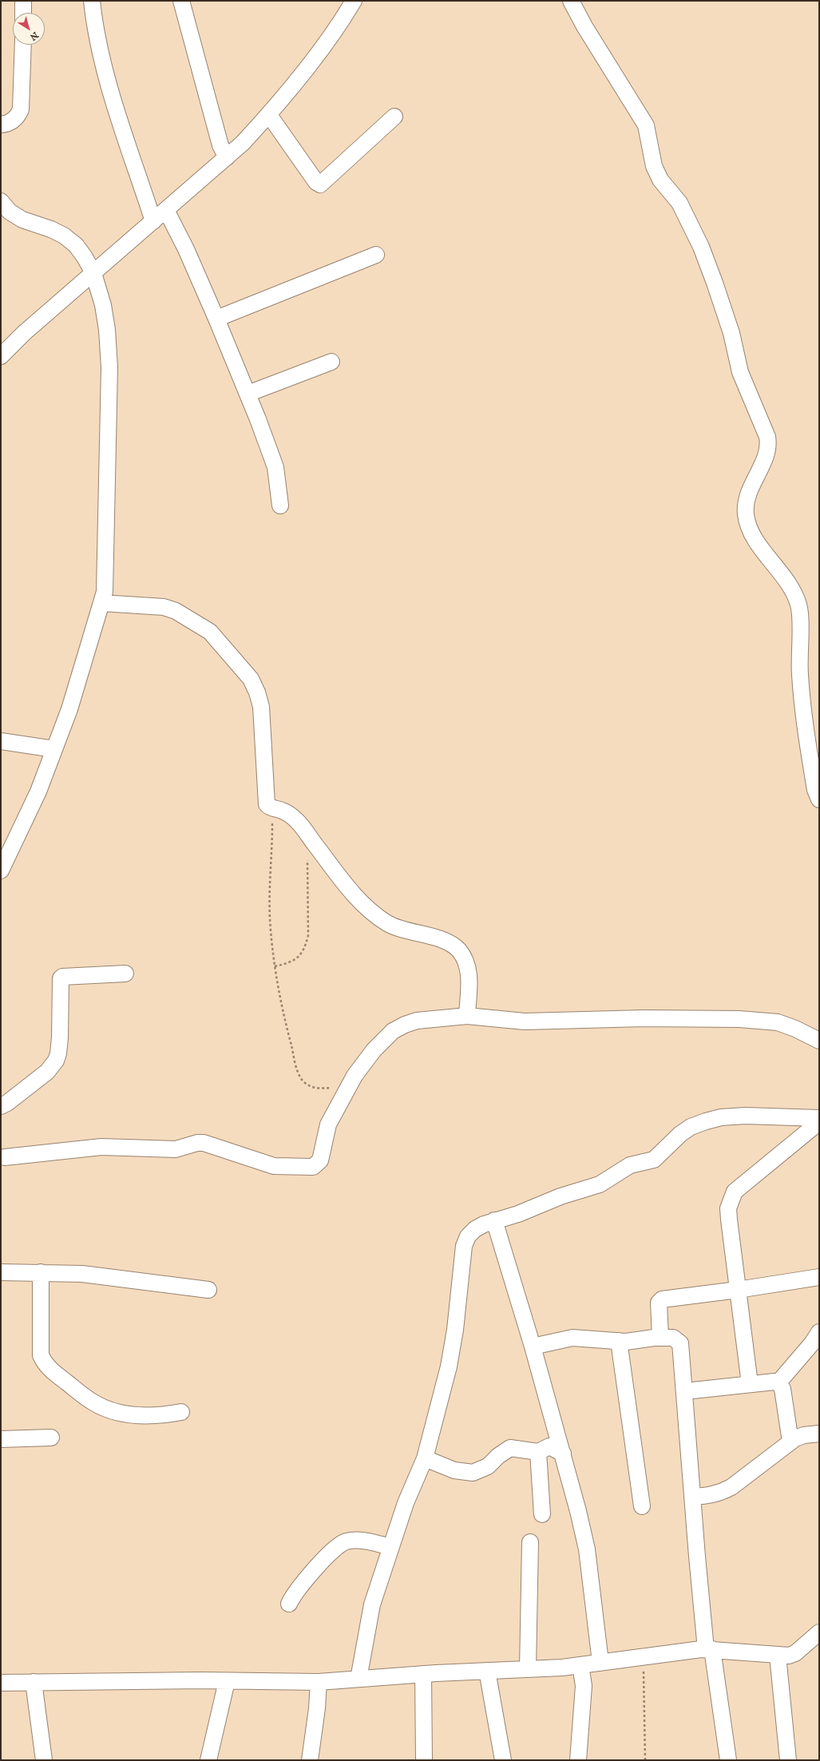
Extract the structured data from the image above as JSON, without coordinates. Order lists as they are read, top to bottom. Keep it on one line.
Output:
{"north":"bottom right"}
